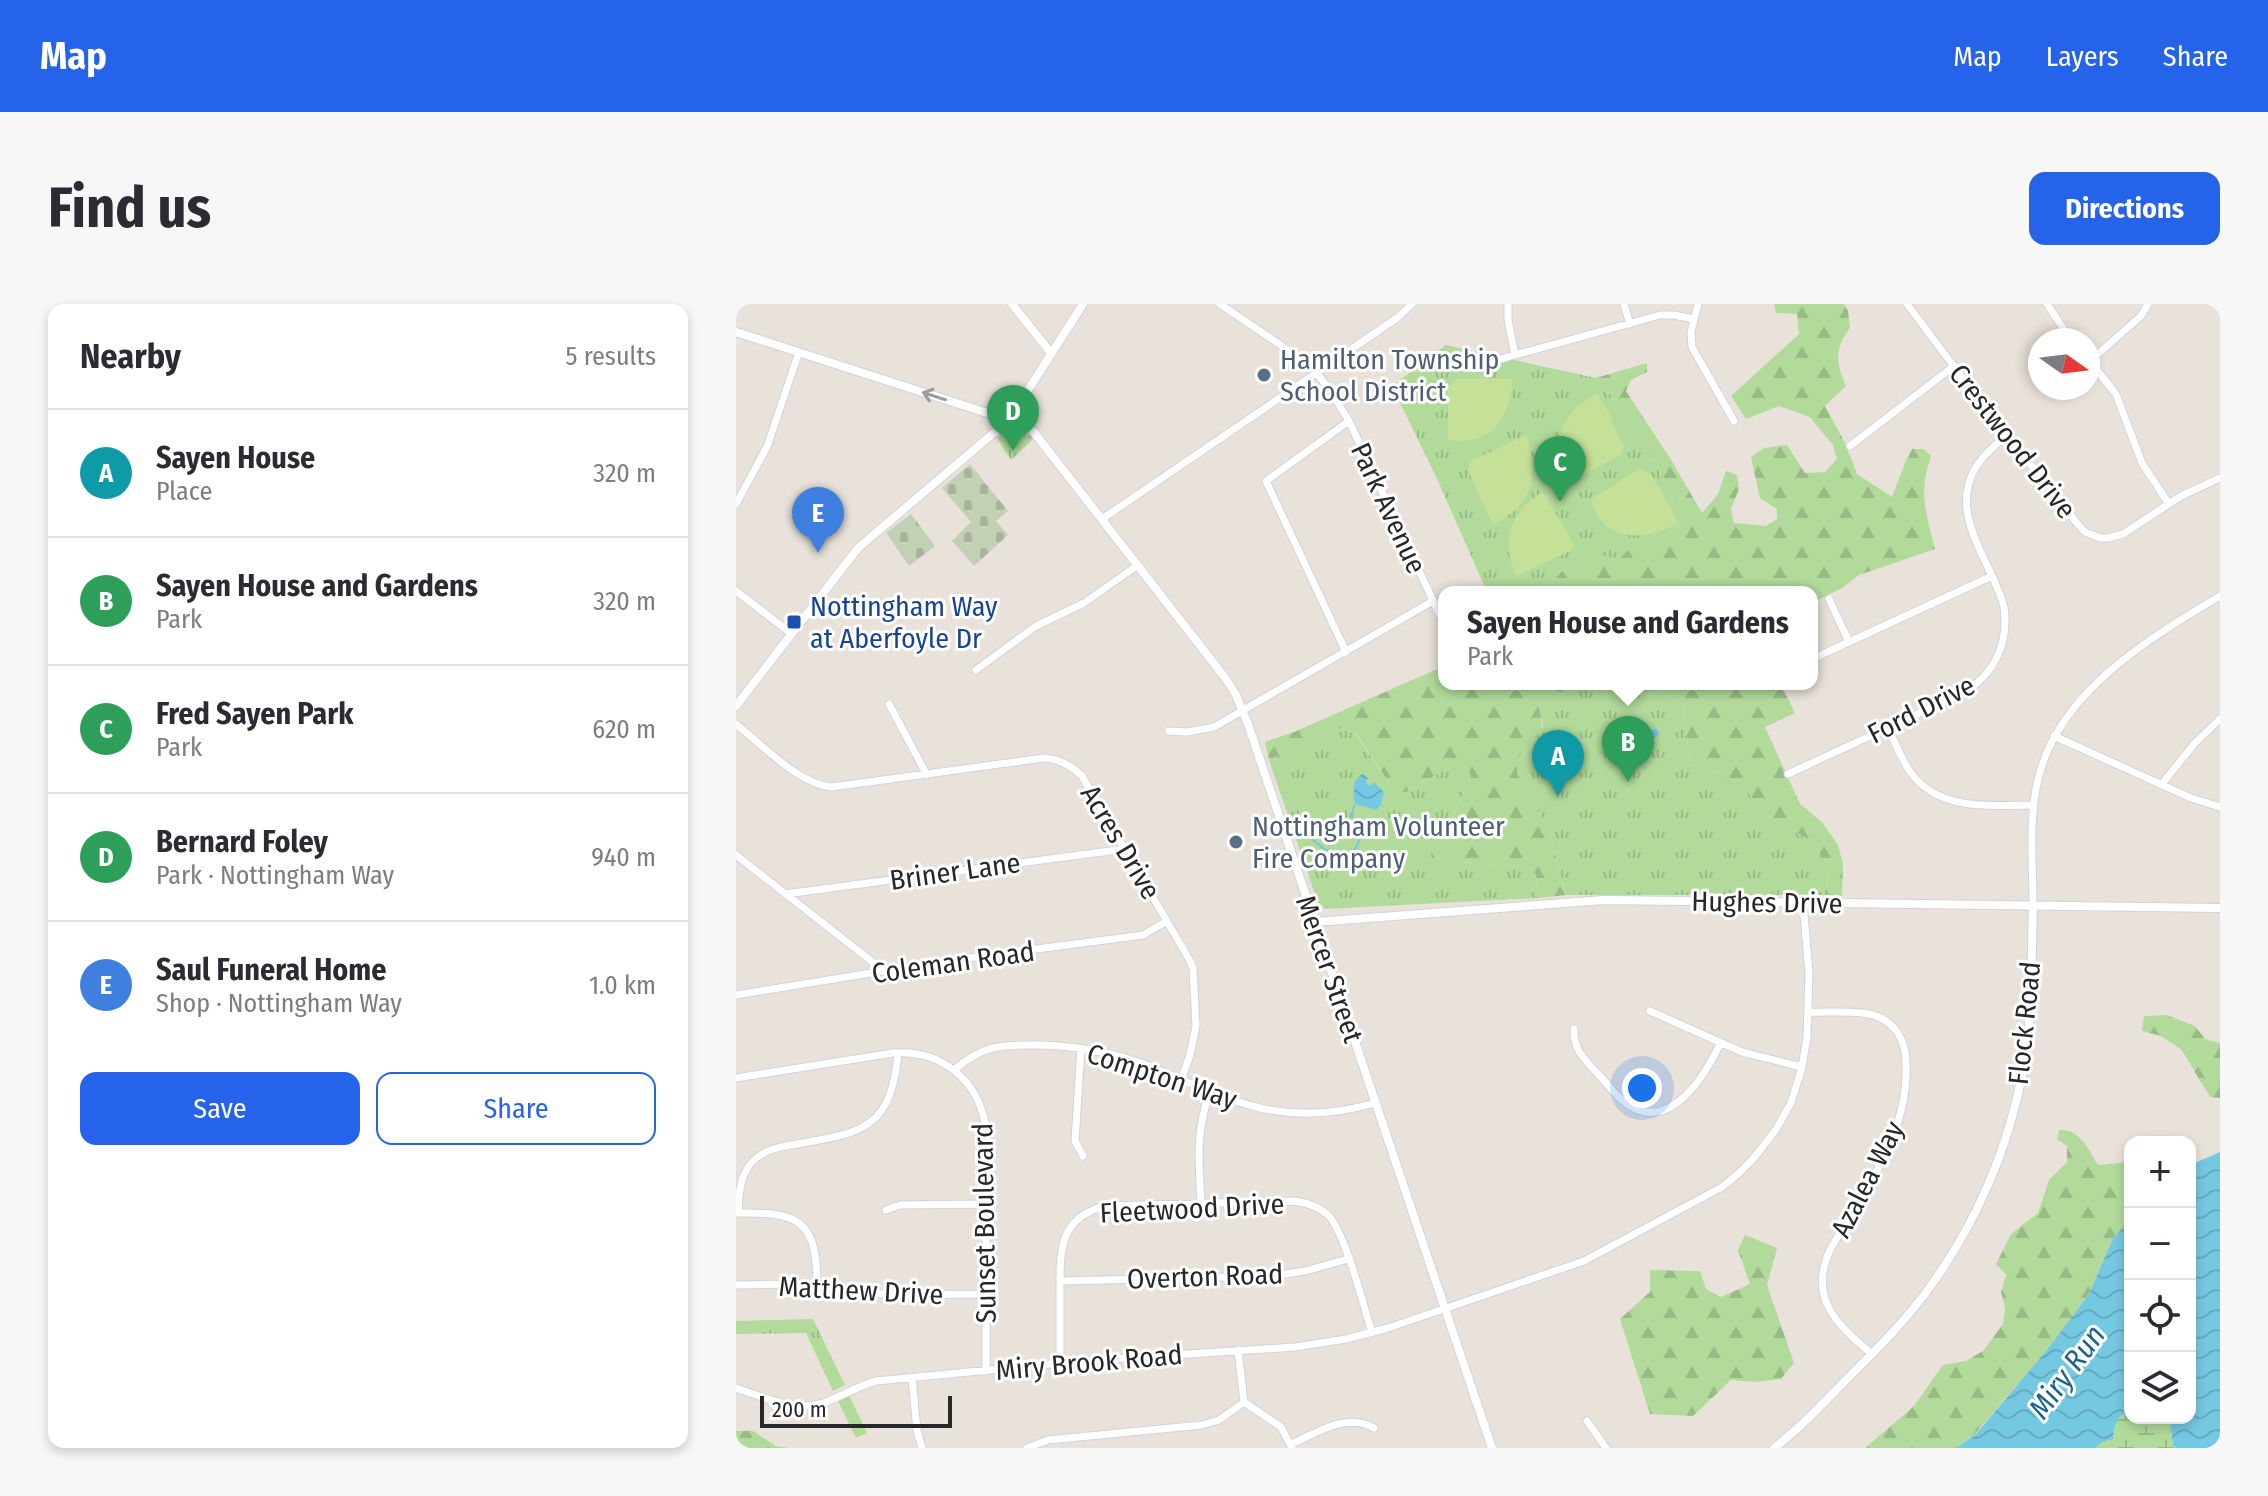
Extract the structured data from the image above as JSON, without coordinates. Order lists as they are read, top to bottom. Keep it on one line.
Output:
{"streets":{"street":["Crestwood Drive","Park Avenue","Ford Drive","Acres Drive","Briner Lane","Hughes Drive","Coleman Road","Mercer Street","Flock Road","Compton Way","Azalea Way","Fleetwood Drive","Sunset Boulevard","Overton Road","Matthew Drive","Miry Brook Road"]},"crossings":[["Crestwood Drive","Ford Drive"],["Acres Drive","Briner Lane"],["Acres Drive","Coleman Road"],["Acres Drive","Compton Way"],["Hughes Drive","Mercer Street"],["Hughes Drive","Flock Road"],["Hughes Drive","Miry Brook Road"],["Mercer Street","Compton Way"],["Mercer Street","Miry Brook Road"],["Flock Road","Azalea Way"],["Compton Way","Sunset Boulevard"],["Azalea Way","Miry Brook Road"],["Fleetwood Drive","Overton Road"],["Fleetwood Drive","Miry Brook Road"],["Sunset Boulevard","Matthew Drive"],["Sunset Boulevard","Miry Brook Road"]],"water":["Miry Run"],"places":{"other":["Hamilton Township School District","Nottingham Volunteer Fire Company"],"transit":["Nottingham Way at Aberfoyle Dr"]},"scale_bar":"200 m","north":"right","page":{"header":"Map","nav":["Map","Layers","Share"],"buttons":["Directions",["Save","Share"]],"title":"Find us","heading":["Nearby","5 results"],"pins":["D","C","E","B","A"],"list":[{"mark":"A","name":"Sayen House","note":"Place","value":"320 m"},{"mark":"B","name":"Sayen House and Gardens","note":"Park","value":"320 m"},{"mark":"C","name":"Fred Sayen Park","note":"Park","value":"620 m"},{"mark":"D","name":"Bernard Foley","note":"Park · Nottingham Way","value":"940 m"},{"mark":"E","name":"Saul Funeral Home","note":"Shop · Nottingham Way","value":"1.0 km"}],"popup":["Sayen House and Gardens","Park"],"map_buttons":["+","−"],"scale":"200 m"}}
